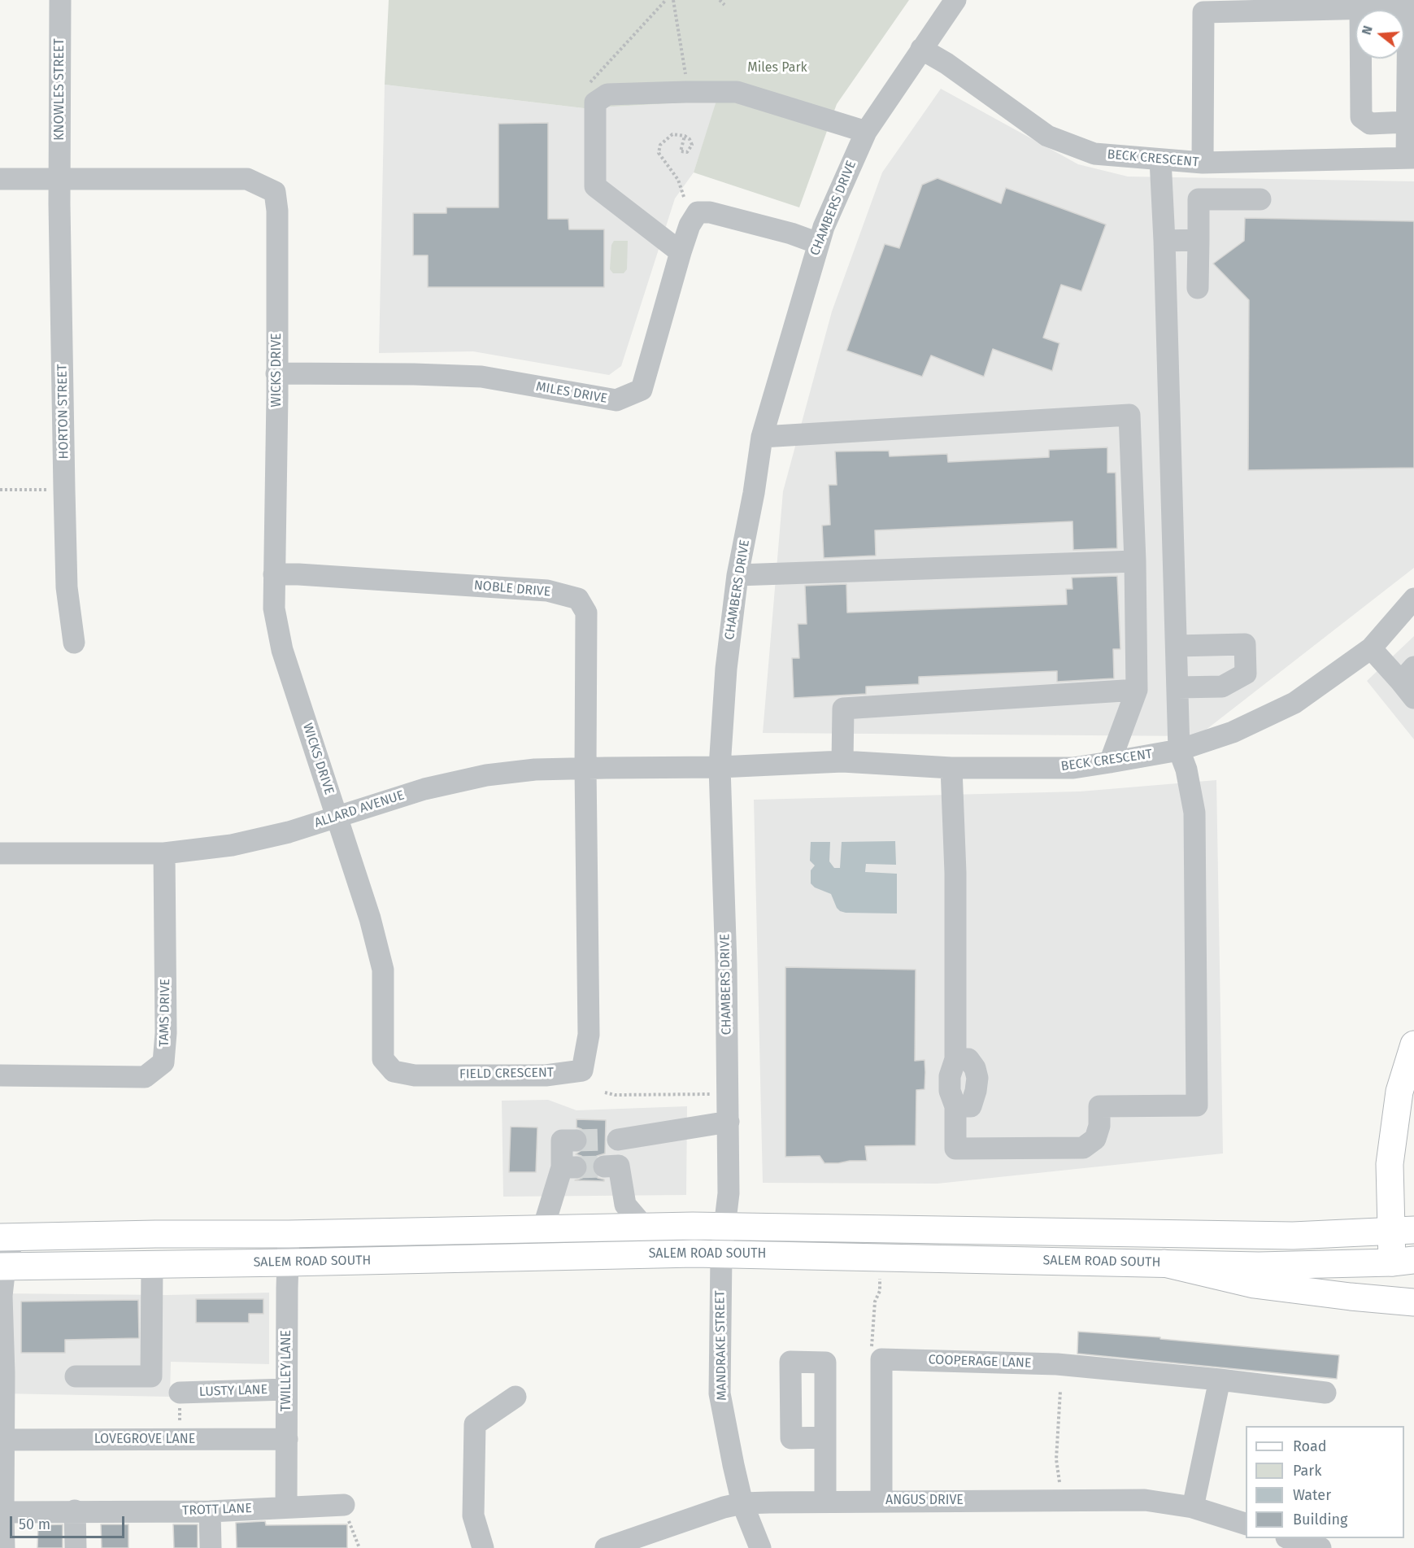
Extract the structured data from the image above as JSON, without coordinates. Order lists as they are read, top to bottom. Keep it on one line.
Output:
{"streets":{"main road":["SALEM ROAD SOUTH"],"street":["KNOWLES STREET","BECK CRESCENT","CHAMBERS DRIVE","WICKS DRIVE","MILES DRIVE","HORTON STREET","NOBLE DRIVE","ALLARD AVENUE","TAMS DRIVE","FIELD CRESCENT","MANDRAKE STREET","COOPERAGE LANE","TWILLEY LANE","LUSTY LANE","LOVEGROVE LANE","ANGUS DRIVE","TROTT LANE"]},"crossings":[["KNOWLES STREET","WICKS DRIVE"],["KNOWLES STREET","HORTON STREET"],["BECK CRESCENT","CHAMBERS DRIVE"],["BECK CRESCENT","ALLARD AVENUE"],["CHAMBERS DRIVE","MILES DRIVE"],["CHAMBERS DRIVE","ALLARD AVENUE"],["CHAMBERS DRIVE","SALEM ROAD SOUTH"],["CHAMBERS DRIVE","MANDRAKE STREET"],["WICKS DRIVE","MILES DRIVE"],["WICKS DRIVE","HORTON STREET"],["WICKS DRIVE","NOBLE DRIVE"],["WICKS DRIVE","ALLARD AVENUE"],["WICKS DRIVE","FIELD CRESCENT"],["NOBLE DRIVE","ALLARD AVENUE"],["NOBLE DRIVE","FIELD CRESCENT"],["ALLARD AVENUE","TAMS DRIVE"],["ALLARD AVENUE","FIELD CRESCENT"],["SALEM ROAD SOUTH","MANDRAKE STREET"],["SALEM ROAD SOUTH","TWILLEY LANE"],["MANDRAKE STREET","ANGUS DRIVE"],["COOPERAGE LANE","ANGUS DRIVE"],["TWILLEY LANE","LUSTY LANE"],["TWILLEY LANE","LOVEGROVE LANE"],["TWILLEY LANE","TROTT LANE"]],"parks":["Miles Park"],"legend":["Road","Park","Water","Building"],"scale_bar":"50 m","north":"left"}
